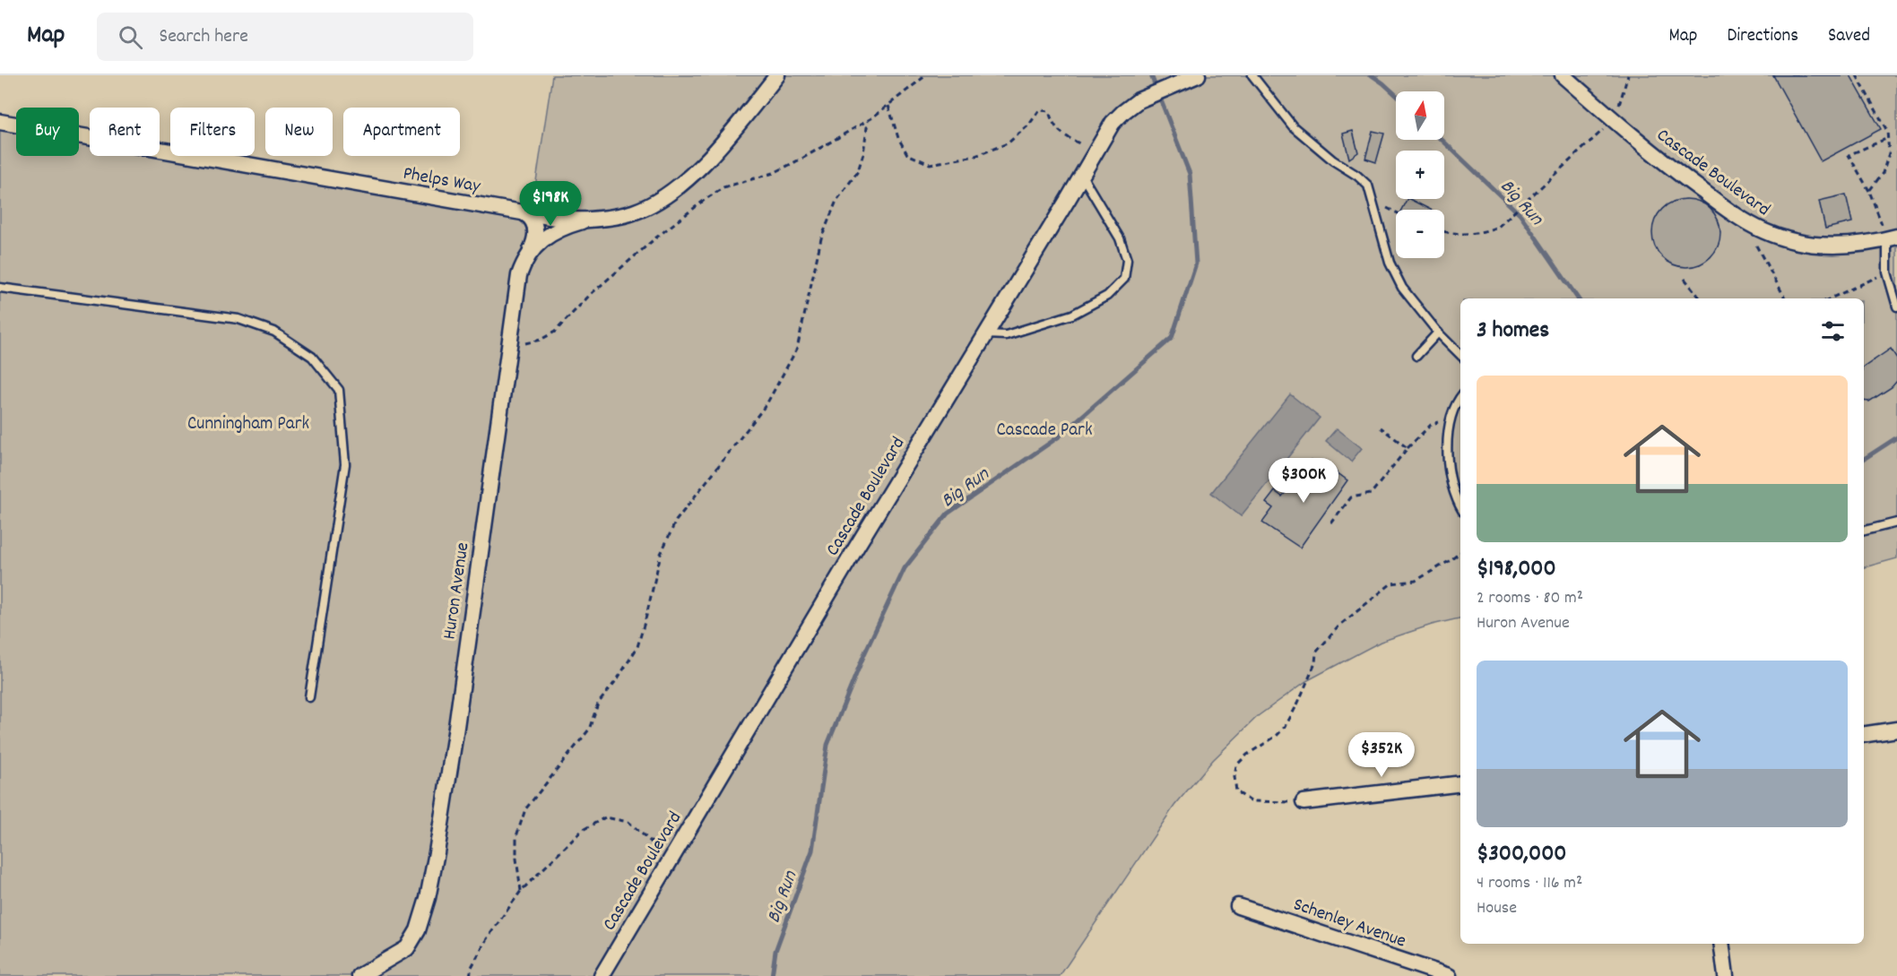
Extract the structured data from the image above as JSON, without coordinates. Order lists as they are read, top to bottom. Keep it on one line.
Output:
{"streets":{"street":["Cascade Boulevard","Phelps Way","Huron Avenue","Schenley Avenue"]},"crossings":[["Phelps Way","Huron Avenue"]],"water":["Big Run"],"parks":["Cunningham Park","Cascade Park"],"north":"top","page":{"header":"Map","search":"Search here","nav":["Map","Directions","Saved"],"map_buttons":["+","−"],"chip":["Buy","Rent","Filters","New","Apartment"],"price":["$198K","$300K","$352K"],"heading":"3 homes","list":[{"name":"$198,000","note":"2 rooms · 80 m² · Huron Avenue"},{"name":"$300,000","note":"4 rooms · 116 m² · House"}]}}
